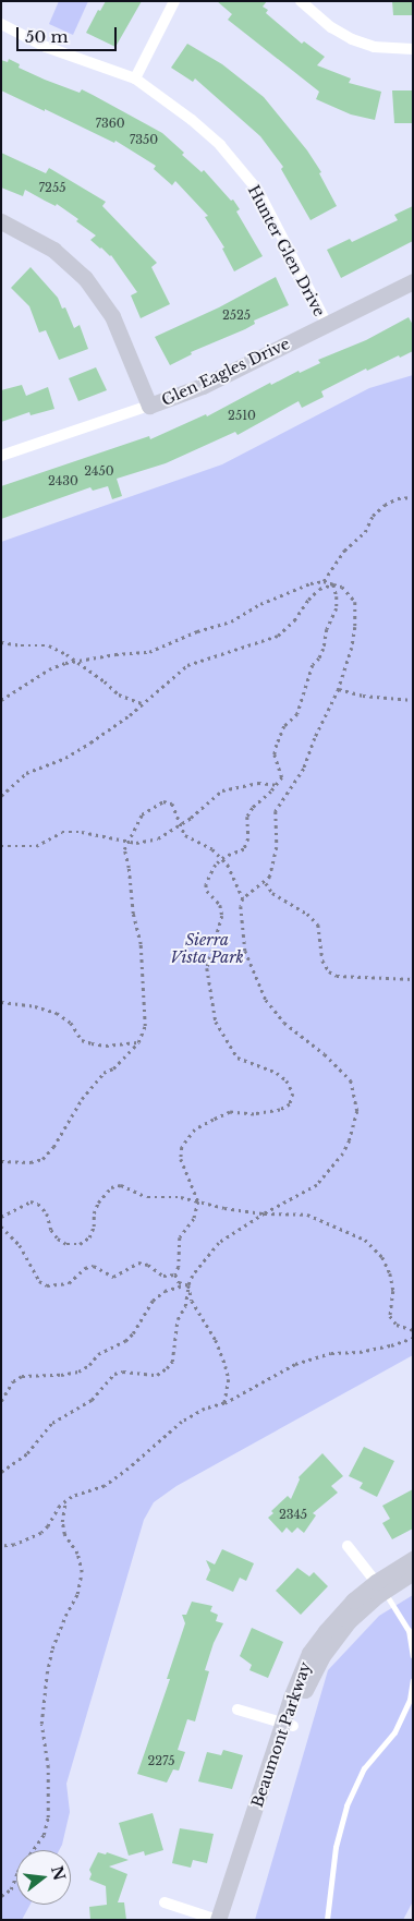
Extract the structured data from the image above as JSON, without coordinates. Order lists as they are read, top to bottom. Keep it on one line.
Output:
{"streets":{"street":["Hunter Glen Drive","Glen Eagles Drive","Beaumont Parkway"]},"crossings":[["Hunter Glen Drive","Glen Eagles Drive"]],"parks":["Sierra Vista Park"],"house_numbers":["7360","7350","7255","2525","2510","2450","2430","2345","2275"],"scale_bar":"50 m","north":"right"}
